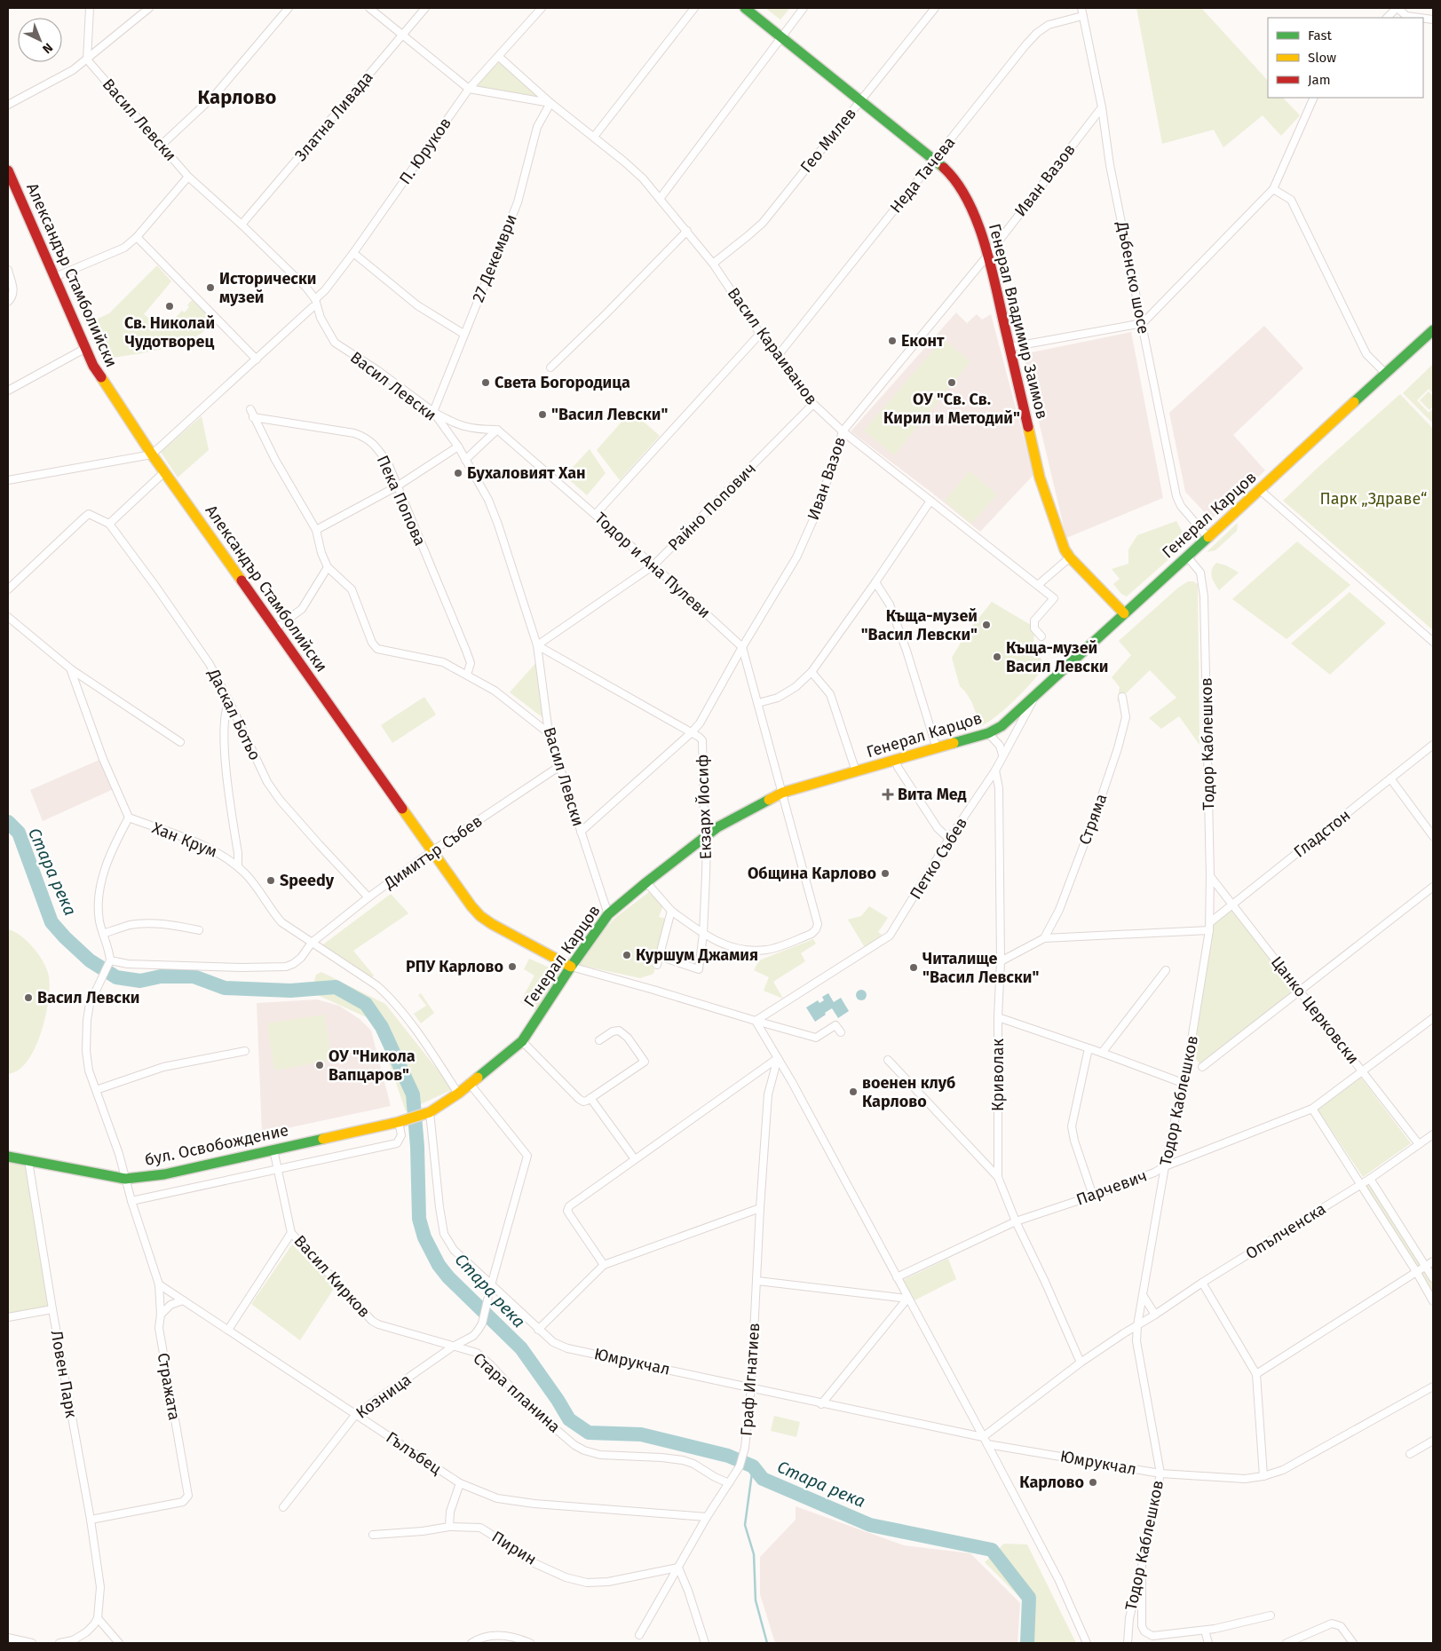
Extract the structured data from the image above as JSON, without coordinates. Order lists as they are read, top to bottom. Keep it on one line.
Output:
{"streets":{"main road":["Александър Стамболийски","Генерал Владимир Заимов","Генерал Карцов","бул. Освобождение"],"street":["Златна Ливада","Васил Левски","Гео Милев","П. Юруков","Неда Тачева","Иван Вазов","27 Декември","Дъбенско шосе","Васил Караиванов","Пека Попова","Райно Попович","Тодор и Ана Пулеви","Даскал Ботьо","Тодор Каблешков","Екзарх Йосиф","Стряма","Гладстон","Хан Крум","Димитър Събев","Петко Събев","Цанко Церковски","Криволак","Парчевич","Опълченска","Васил Кирков","Юмрукчал","Ловен Парк","Граф Игнатиев","Стражата","Стара планина","Козница","Гълъбец","Пирин"]},"crossings":[["Златна Ливада","Васил Левски"],["Златна Ливада","Васил Караиванов"],["Васил Левски","П. Юруков"],["Васил Левски","Иван Вазов"],["Васил Левски","27 Декември"],["Васил Левски","Райно Попович"],["Васил Левски","Генерал Карцов"],["Васил Левски","Екзарх Йосиф"],["Васил Левски","Димитър Събев"],["Гео Милев","Генерал Владимир Заимов"],["Гео Милев","Васил Караиванов"],["П. Юруков","Васил Караиванов"],["Неда Тачева","Дъбенско шосе"],["Неда Тачева","Генерал Владимир Заимов"],["Неда Тачева","Васил Караиванов"],["Иван Вазов","Дъбенско шосе"],["Иван Вазов","Генерал Владимир Заимов"],["Иван Вазов","Васил Караиванов"],["Иван Вазов","Тодор и Ана Пулеви"],["Иван Вазов","Екзарх Йосиф"],["27 Декември","Васил Караиванов"],["Александър Стамболийски","Генерал Карцов"],["Александър Стамболийски","Димитър Събев"],["Дъбенско шосе","Генерал Карцов"],["Генерал Владимир Заимов","Генерал Карцов"],["Васил Караиванов","Райно Попович"],["Райно Попович","Тодор и Ана Пулеви"],["Райно Попович","Екзарх Йосиф"],["Генерал Карцов","Тодор Каблешков"],["Генерал Карцов","Екзарх Йосиф"],["Генерал Карцов","Хан Крум"],["Генерал Карцов","Петко Събев"],["Генерал Карцов","бул. Освобождение"],["Генерал Карцов","Юмрукчал"],["Даскал Ботьо","Димитър Събев"],["Тодор Каблешков","Гладстон"],["Тодор Каблешков","Цанко Церковски"],["Тодор Каблешков","Парчевич"],["Тодор Каблешков","Опълченска"],["Тодор Каблешков","Юмрукчал"],["Гладстон","Цанко Церковски"],["Хан Крум","Димитър Събев"],["Димитър Събев","Стражата"],["Петко Събев","Криволак"],["Цанко Церковски","Парчевич"],["Цанко Церковски","Опълченска"],["Криволак","Парчевич"],["Криволак","Опълченска"],["бул. Освобождение","Васил Кирков"],["бул. Освобождение","Юмрукчал"],["бул. Освобождение","Ловен Парк"],["бул. Освобождение","Стражата"],["Опълченска","Юмрукчал"],["Васил Кирков","Стара планина"],["Васил Кирков","Козница"],["Юмрукчал","Граф Игнатиев"],["Юмрукчал","Козница"],["Ловен Парк","Стражата"],["Граф Игнатиев","Стара планина"],["Граф Игнатиев","Гълъбец"],["Граф Игнатиев","Пирин"],["Стражата","Гълъбец"],["Стара планина","Козница"],["Козница","Гълъбец"]],"districts":["Карлово"],"water":["Стара река"],"parks":["Парк „Здраве“"],"places":{"other":["Исторически музей","Св. Николай Чудотворец","Еконт","Света Богородица","ОУ \"Св. Св. Кирил и Методий\"","\"Васил Левски\"","Бухаловият Хан","Къща-музей \"Васил Левски\"","Къща-музей Васил Левски","Община Карлово","Speedy","Куршум Джамия","РПУ Карлово","Читалище \"Васил Левски\"","Васил Левски","ОУ \"Никола Вапцаров\"","военен клуб Карлово","Карлово"],"health":["Вита Мед"]},"legend":["Fast","Slow","Jam"],"north":"bottom right"}
